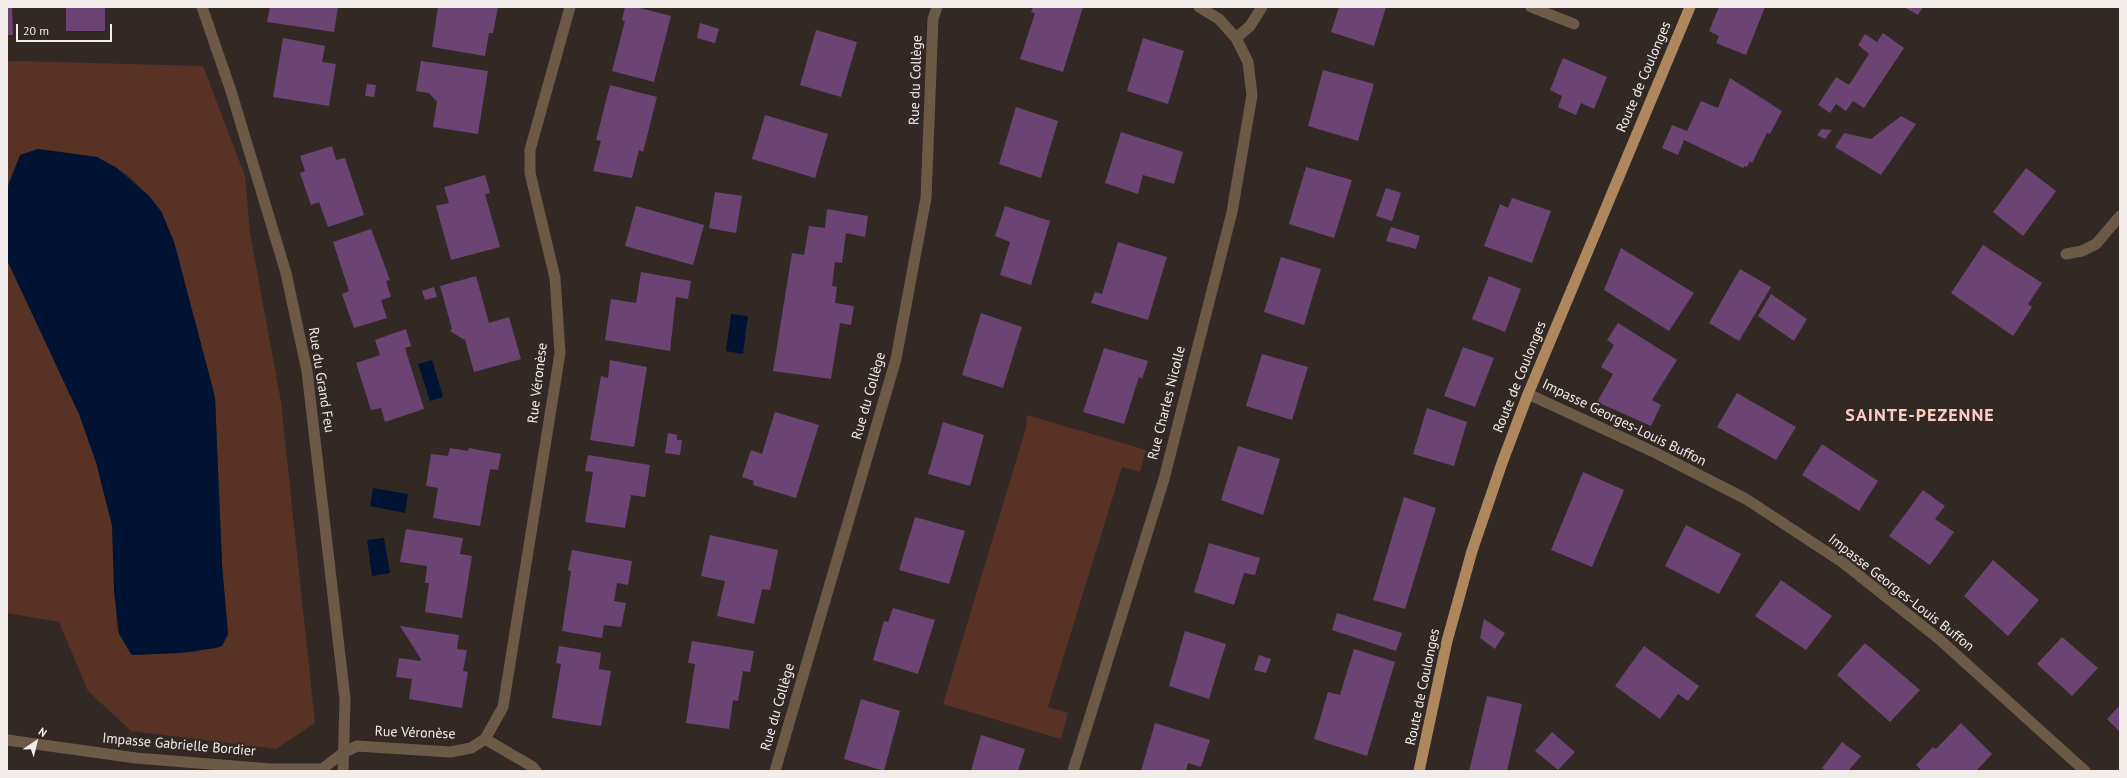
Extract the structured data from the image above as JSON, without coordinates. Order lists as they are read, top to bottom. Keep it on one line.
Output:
{"streets":{"main road":["Route de Coulonges"],"street":["Rue du Collège","Rue du Grand Feu","Rue Véronèse","Rue Charles Nicolle","Impasse Georges-Louis Buffon","Impasse Gabrielle Bordier"]},"crossings":[["Route de Coulonges","Impasse Georges-Louis Buffon"],["Rue du Grand Feu","Rue Véronèse"],["Rue du Grand Feu","Impasse Gabrielle Bordier"],["Rue Véronèse","Impasse Gabrielle Bordier"]],"districts":["SAINTE-PEZENNE"],"scale_bar":"20 m","north":"top right"}
